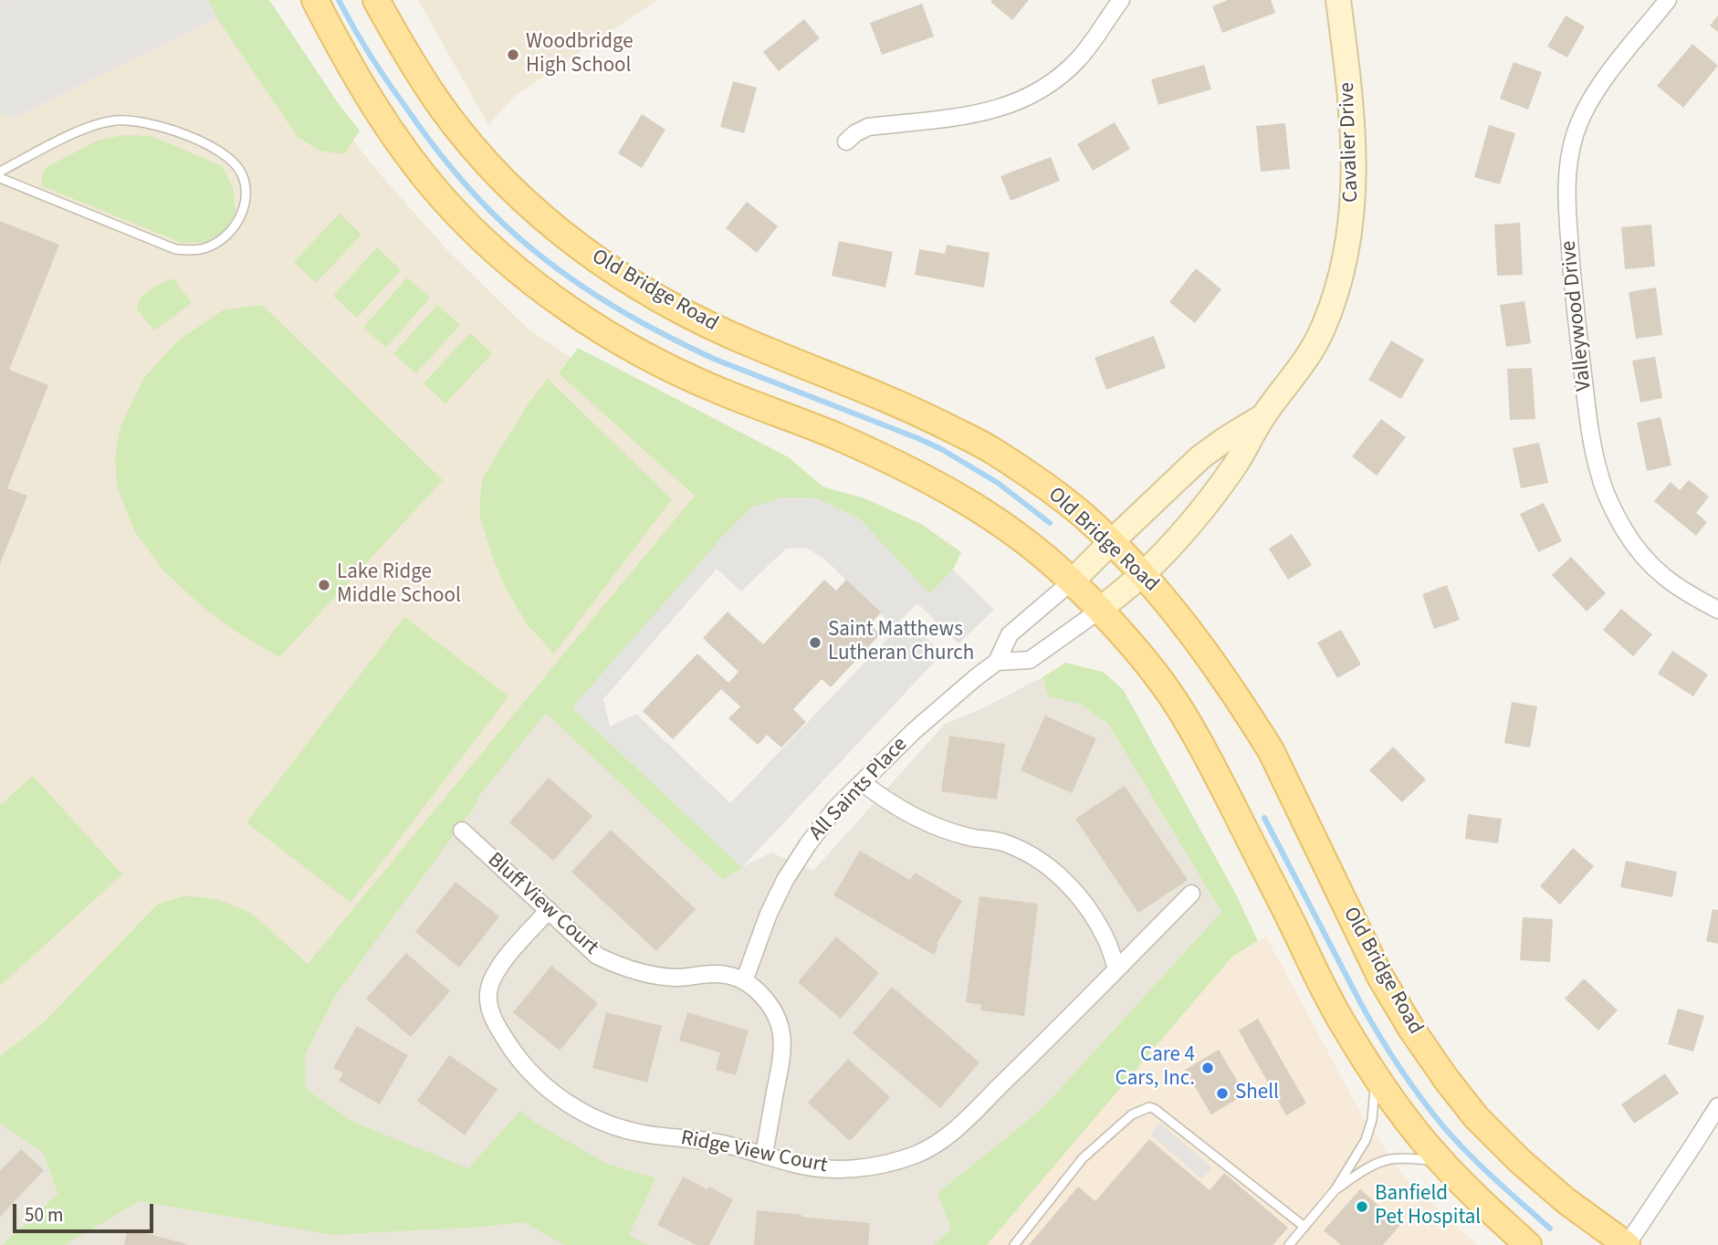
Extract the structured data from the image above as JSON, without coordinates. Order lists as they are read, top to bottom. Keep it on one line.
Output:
{"streets":{"main road":["Old Bridge Road"],"street":["Cavalier Drive","Valleywood Drive","All Saints Place","Bluff View Court","Ridge View Court"]},"crossings":[["Cavalier Drive","Old Bridge Road"],["Cavalier Drive","All Saints Place"],["All Saints Place","Bluff View Court"],["Bluff View Court","Ridge View Court"]],"places":["Woodbridge High School","Lake Ridge Middle School","Saint Matthews Lutheran Church","Care 4 Cars, Inc.","Shell","Banfield Pet Hospital"],"scale_bar":"50 m"}
